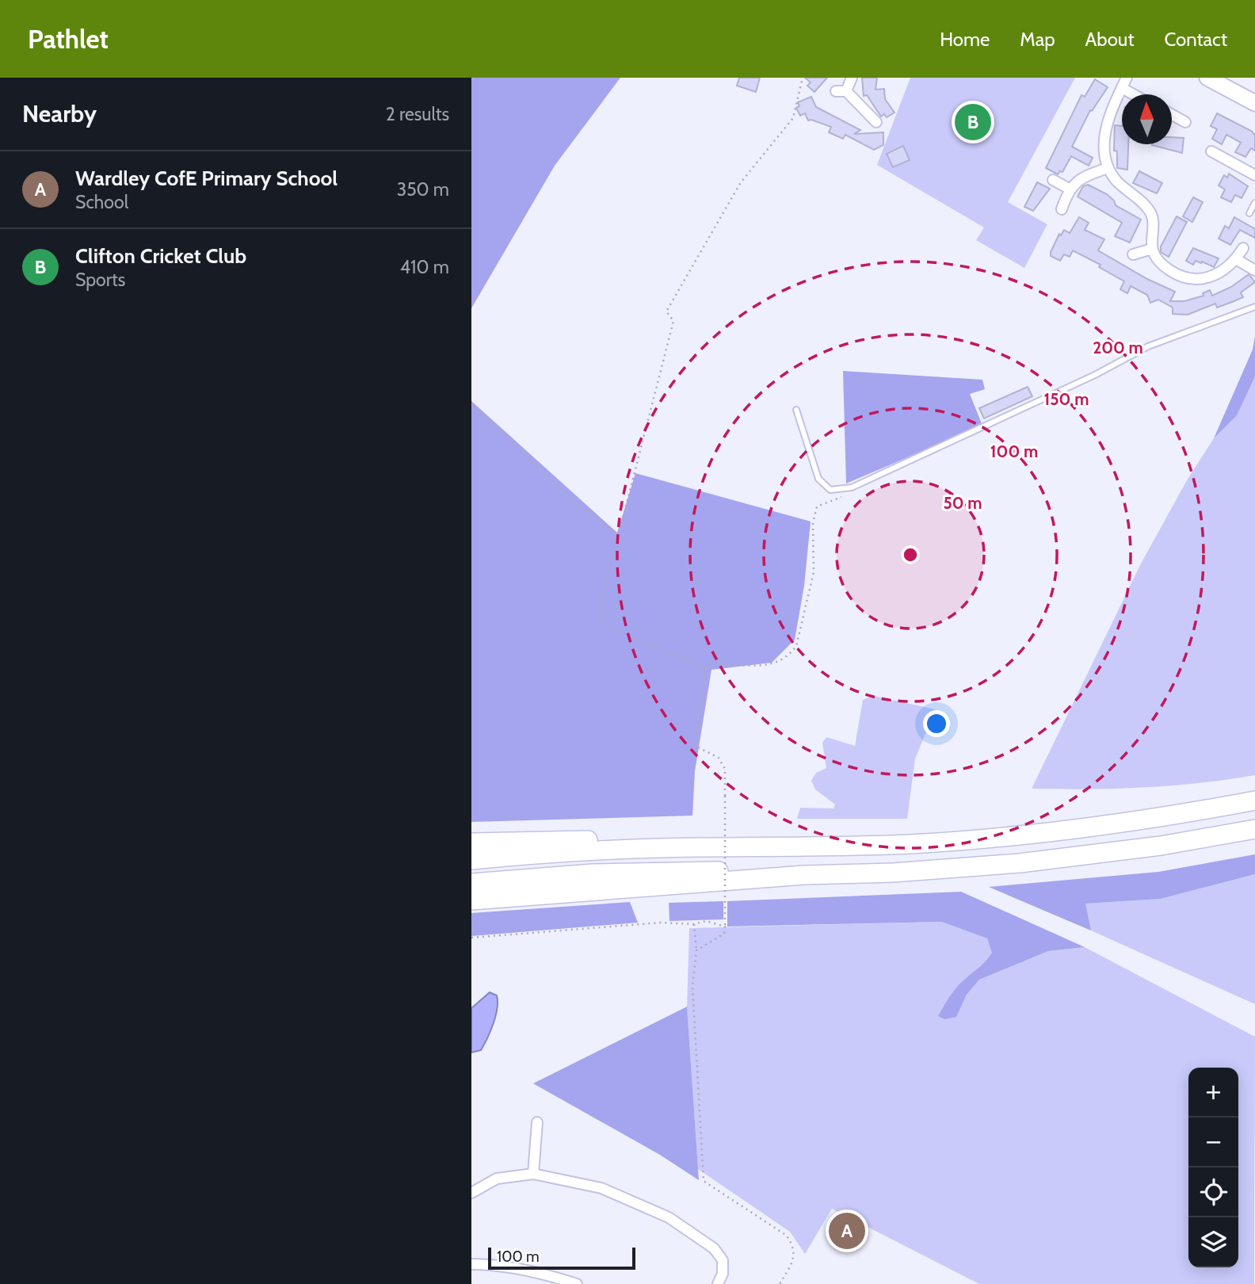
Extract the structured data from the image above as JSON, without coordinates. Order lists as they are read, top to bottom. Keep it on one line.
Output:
{"scale_bar":"100 m","north":"top","page":{"header":"Pathlet","nav":["Home","Map","About","Contact"],"heading":["Nearby","2 results"],"pins":["B","A"],"list":[{"mark":"A","name":"Wardley CofE Primary School","note":"School","value":"350 m"},{"mark":"B","name":"Clifton Cricket Club","note":"Sports","value":"410 m"}],"map_buttons":["+","−"],"scale":"100 m"},"rings":["200 m","150 m","100 m","50 m"]}
